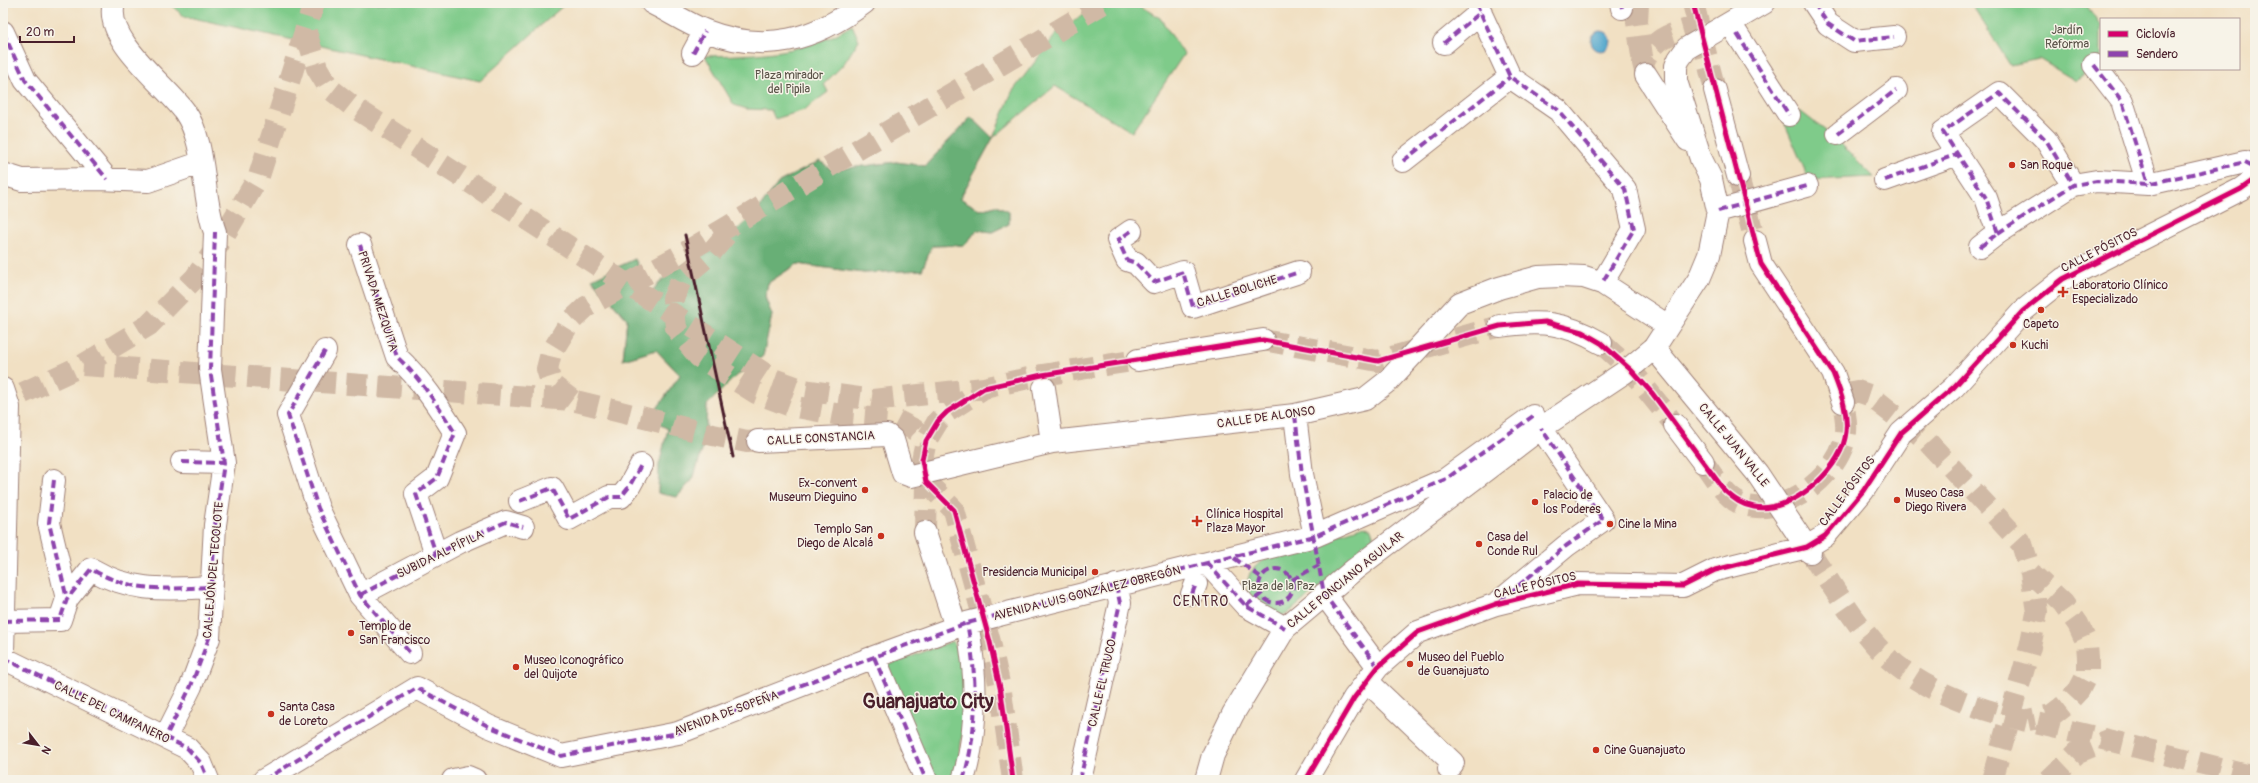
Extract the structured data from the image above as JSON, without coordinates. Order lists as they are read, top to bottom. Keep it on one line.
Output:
{"streets":{"street":["CALLE PÓSITOS","CALLE BOLICHE","PRIVADA MEZQUITA","CALLE DE ALONSO","CALLE CONSTANCIA","CALLE JUAN VALLE","SUBIDA AL PÍPILA","CALLEJÓN DEL TECOLOTE","CALLE PONCIANO AGUILAR","AVENIDA LUIS GONZÁLEZ OBREGÓN","CALLE EL TRUCO","CALLE DEL CAMPANERO","AVENIDA DE SOPEÑA"]},"crossings":[["CALLE PÓSITOS","CALLE JUAN VALLE"],["PRIVADA MEZQUITA","SUBIDA AL PÍPILA"],["CALLE DE ALONSO","CALLE CONSTANCIA"],["AVENIDA LUIS GONZÁLEZ OBREGÓN","CALLE EL TRUCO"],["AVENIDA LUIS GONZÁLEZ OBREGÓN","AVENIDA DE SOPEÑA"]],"districts":["CENTRO","Guanajuato City"],"parks":["Jardín Reforma","Plaza mirador del Pipila","Plaza de la Paz"],"places":{"other":["San Roque","Capeto","Kuchi","Ex-convent Museum Dieguino","Museo Casa Diego Rivera","Palacio de los Poderes","Cine la Mina","Templo San Diego de Alcalá","Casa del Conde Rul","Presidencia Municipal","Templo de San Francisco","Museo del Pueblo de Guanajuato","Museo Iconográfico del Quijote","Santa Casa de Loreto","Cine Guanajuato"],"health":["Laboratorio Clínico Especializado","Clínica Hospital Plaza Mayor"]},"legend":["Ciclovía","Sendero"],"scale_bar":"20 m","north":"bottom right"}
